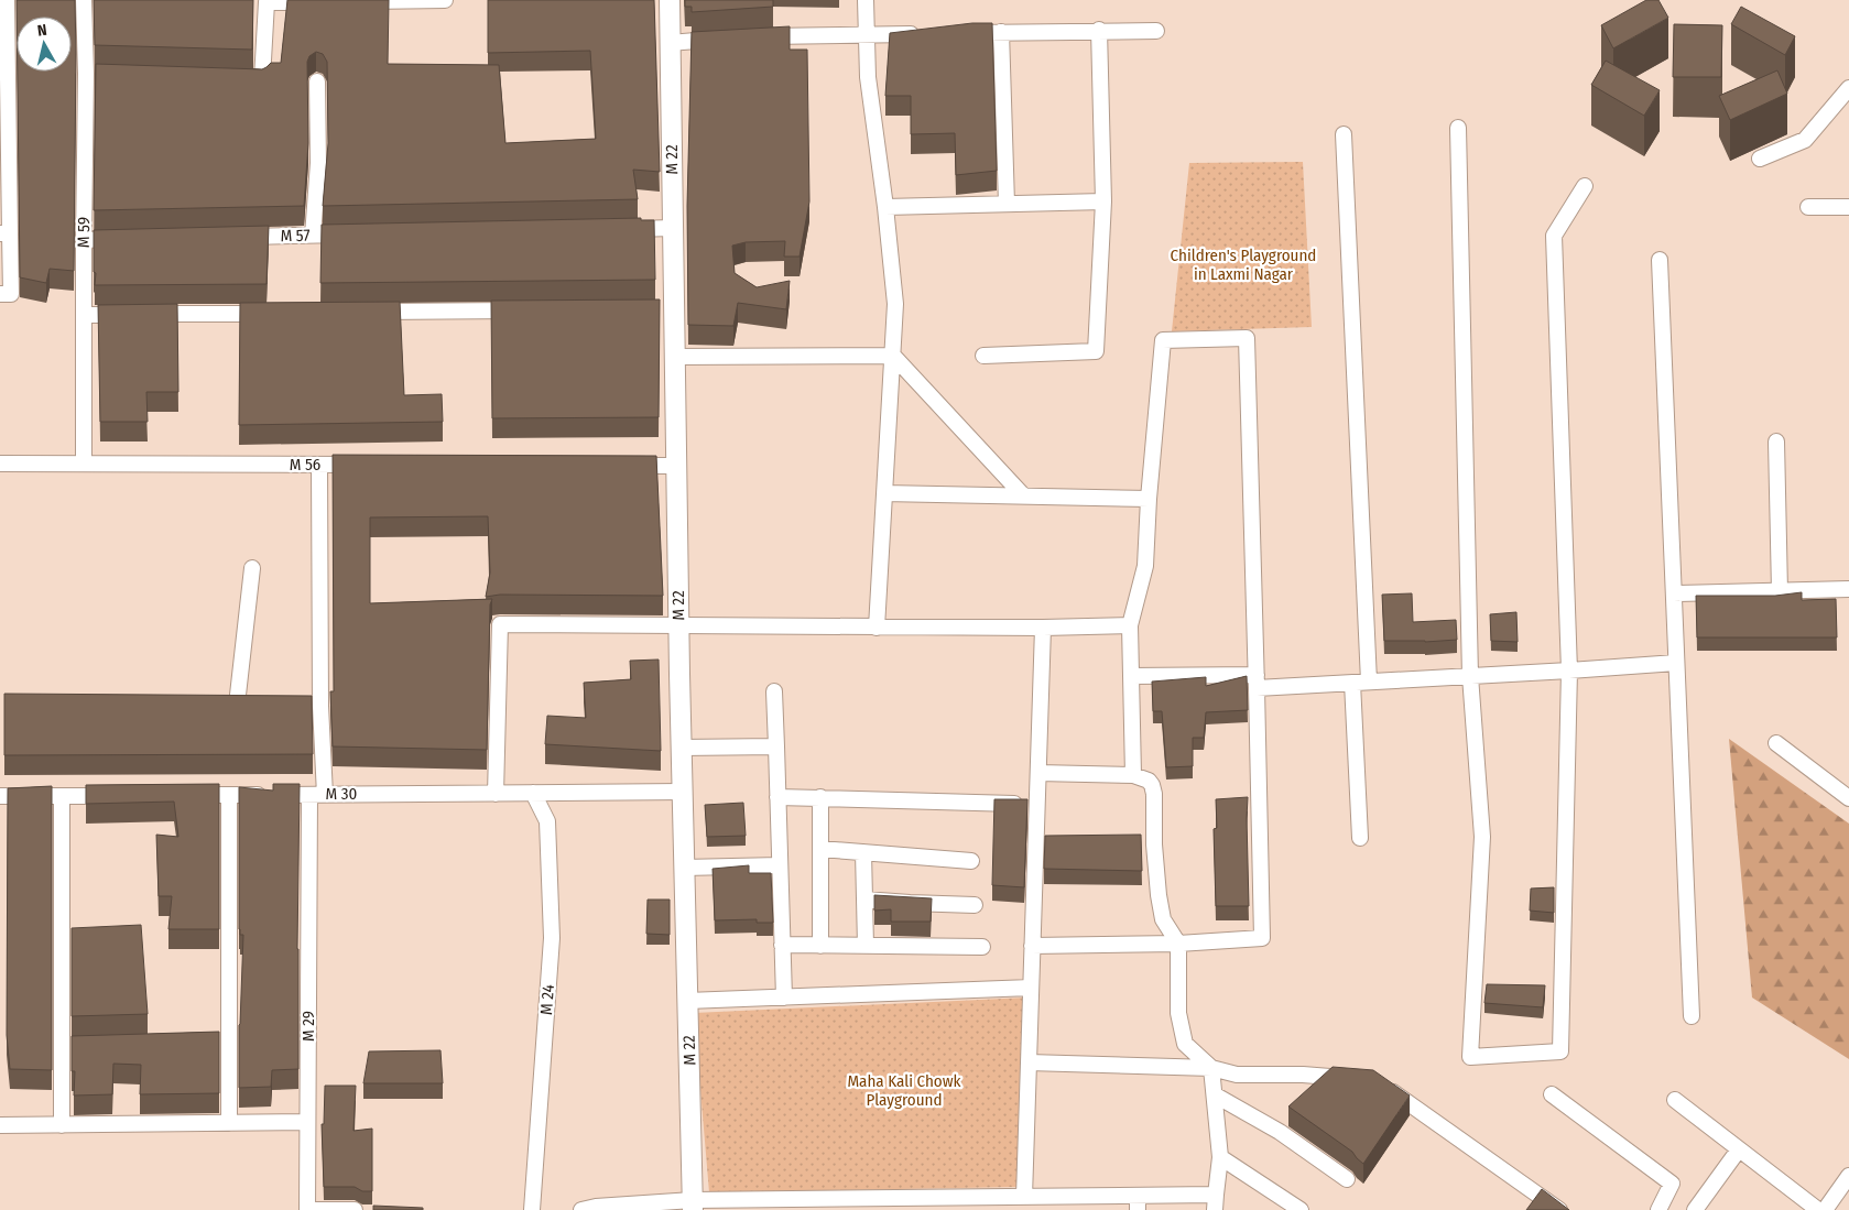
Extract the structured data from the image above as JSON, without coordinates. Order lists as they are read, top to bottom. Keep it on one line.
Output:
{"streets":{"street":["M 22","M 59","M 57","M 56","M 30","M 24","M 29"]},"crossings":[["M 22","M 30"],["M 59","M 56"],["M 56","M 29"],["M 30","M 24"],["M 30","M 29"]],"parks":["Children's Playground in Laxmi Nagar","Maha Kali Chowk Playground"],"north":"top"}
